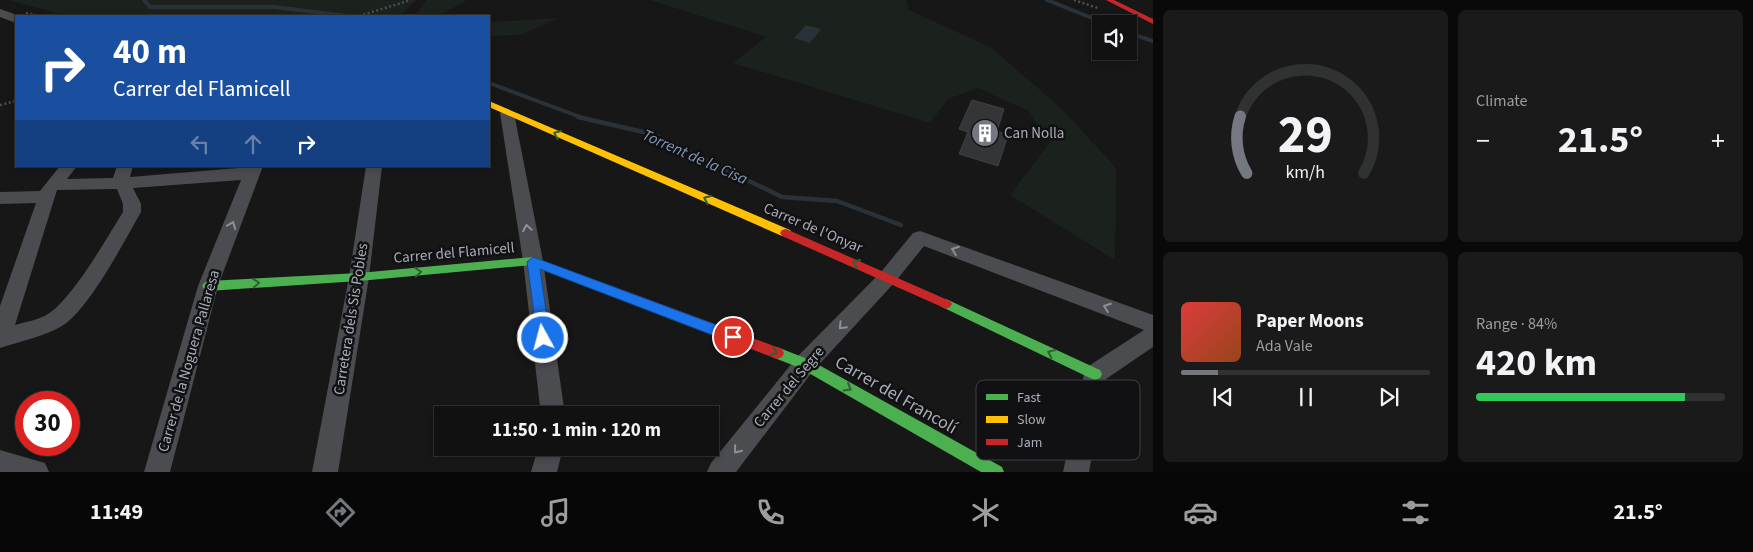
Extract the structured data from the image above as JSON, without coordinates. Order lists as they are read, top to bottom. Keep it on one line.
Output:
{"streets":{"street":["Carrer de l'Onyar","Carrer del Flamicell","Carretera dels Sis Pobles","Carrer de la Noguera Pallaresa","Carrer del Segre","Carrer del Francolí"]},"crossings":[["Carrer de l'Onyar","Carrer del Segre"],["Carrer del Flamicell","Carretera dels Sis Pobles"],["Carrer del Flamicell","Carrer de la Noguera Pallaresa"],["Carrer del Flamicell","Carrer del Segre"],["Carrer del Flamicell","Carrer del Francolí"],["Carrer del Segre","Carrer del Francolí"]],"one_way":["Carrer del Flamicell","Carrer de la Noguera Pallaresa","Carrer del Segre","Carrer del Francolí"],"water":["Torrent de la Cisa"],"places":{"building":["Can Nolla"]},"legend":["Fast","Slow","Jam"],"page":{"tile":["Climate",["Range · 84%","420 km"]],"turn":["40 m","Carrer del Flamicell"],"heat":["−","21.5°","+"],"song":["Paper Moons","Ada Vale"],"limit":"30","trip":"11:50 · 1 min · 120 m","tabs":["11:49","21.5°"],"gauge":["29","km/h"]}}
